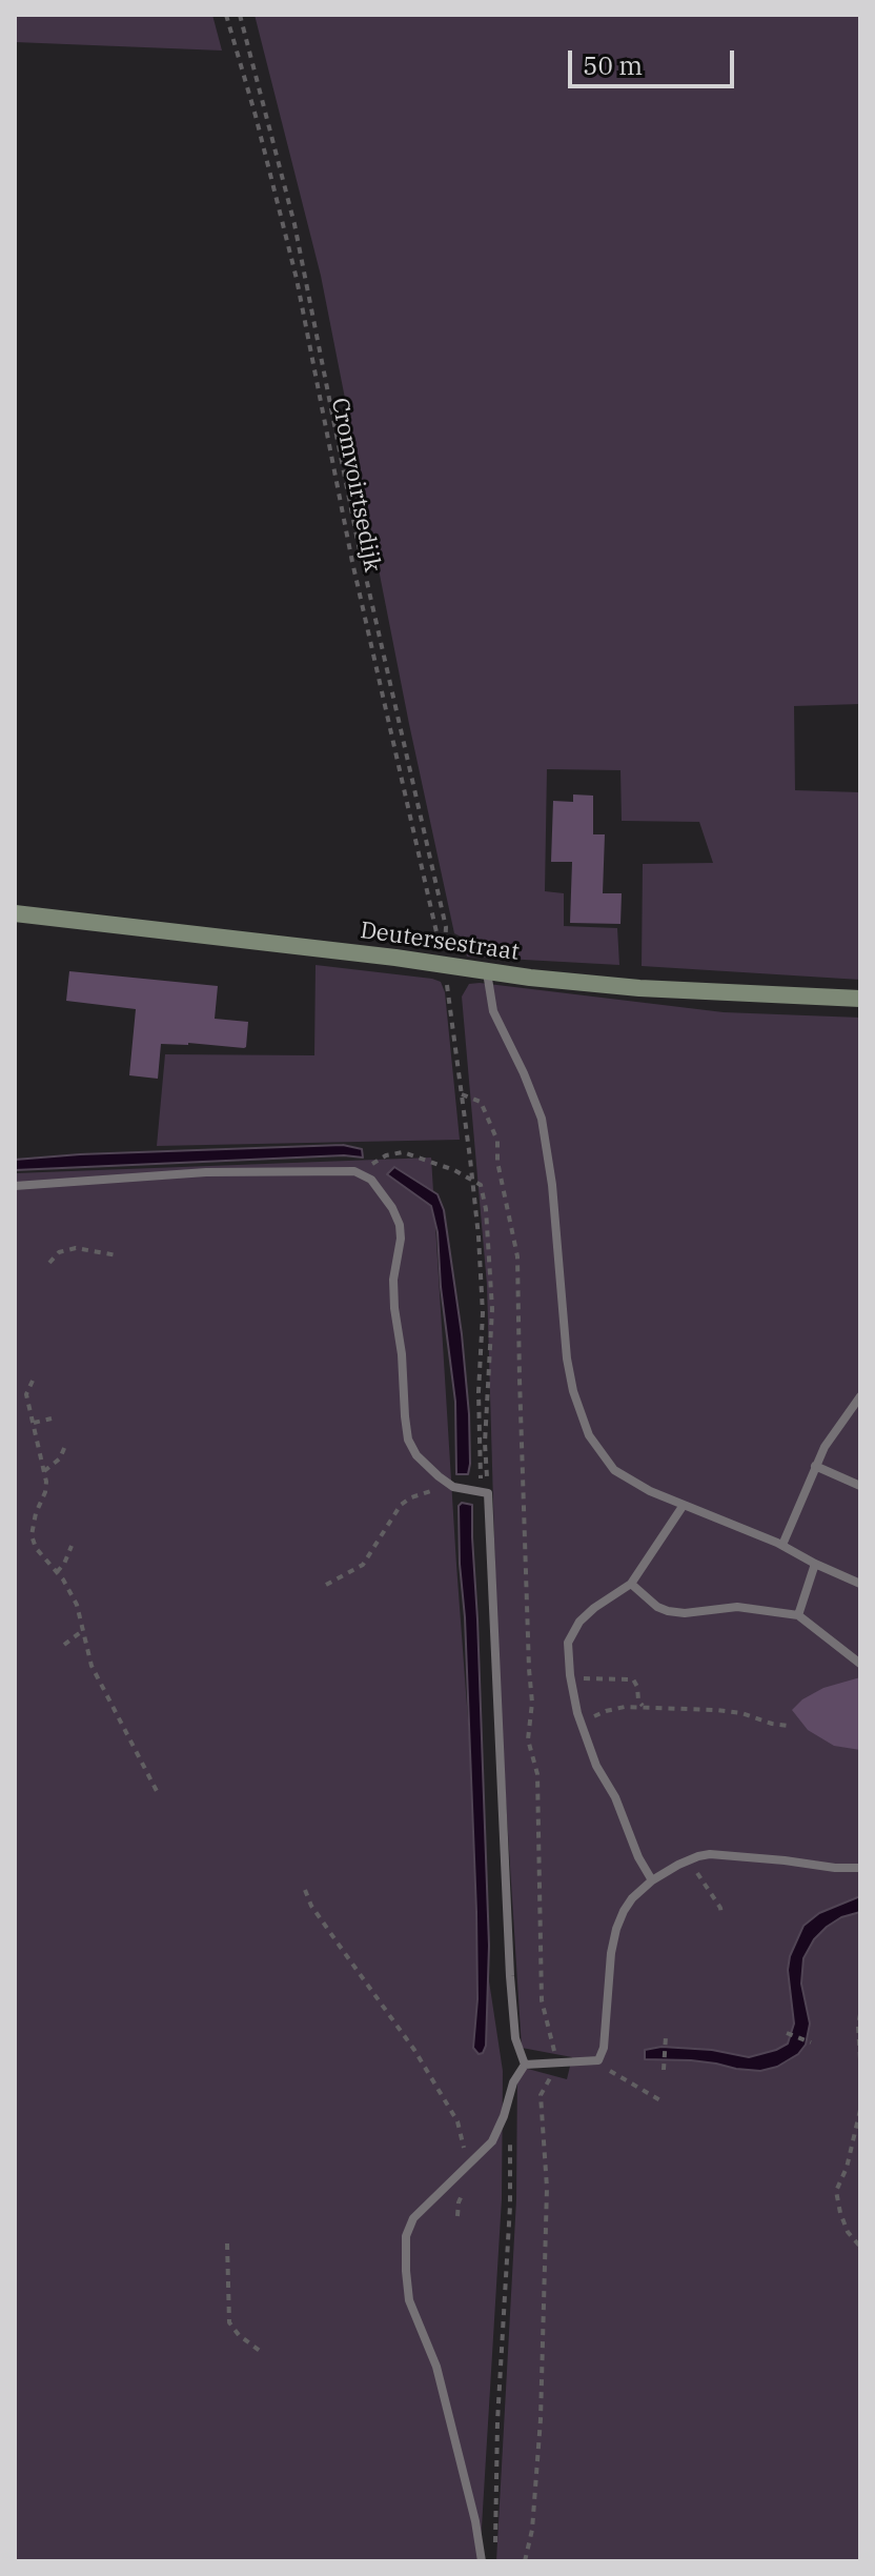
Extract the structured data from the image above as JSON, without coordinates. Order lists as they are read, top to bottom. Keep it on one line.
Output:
{"streets":{"street":["Deutersestraat"],"path":["Cromvoirtsedijk"]},"crossings":[["Cromvoirtsedijk","Deutersestraat"]],"scale_bar":"50 m"}
